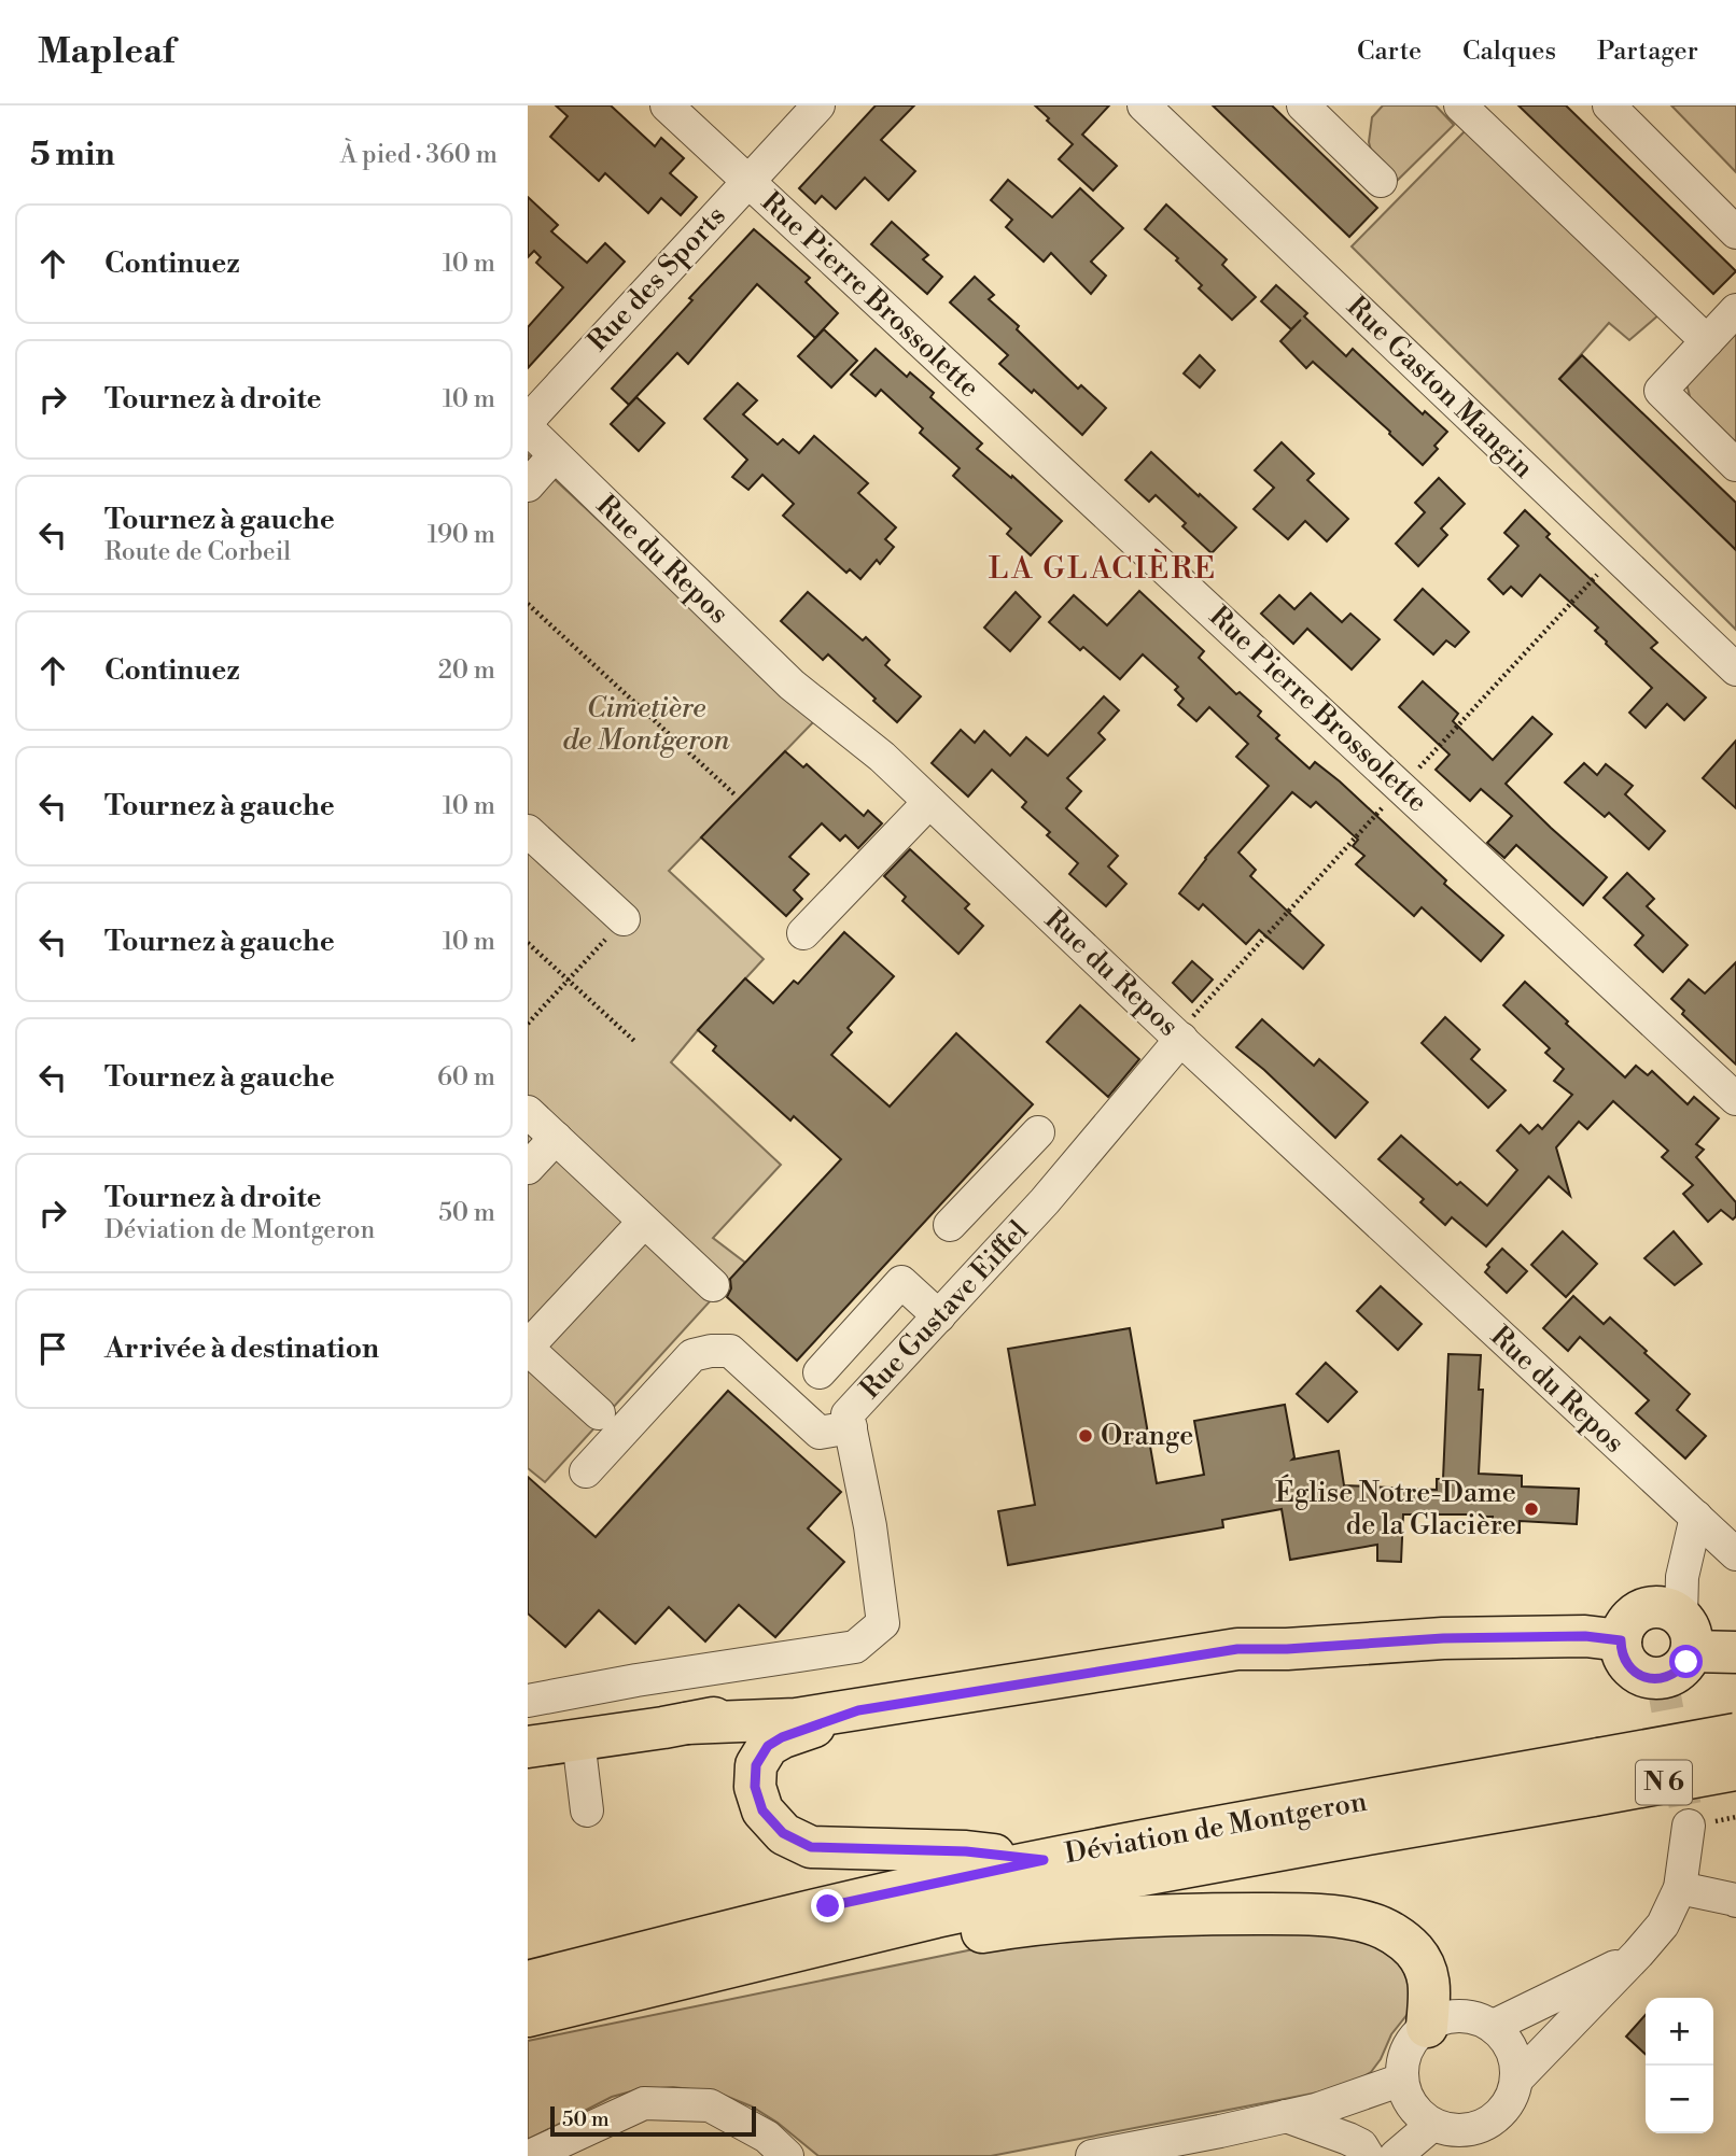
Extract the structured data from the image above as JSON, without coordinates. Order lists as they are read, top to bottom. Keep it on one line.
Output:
{"streets":{"main road":["N 6","Déviation de Montgeron"],"street":["Rue des Sports","Rue Pierre Brossolette","Rue Gaston Mangin","Rue du Repos","Rue Gustave Eiffel"]},"crossings":[["Rue des Sports","Rue Pierre Brossolette"],["Rue du Repos","Rue Gustave Eiffel"],["N 6","Déviation de Montgeron"]],"districts":["LA GLACIÈRE"],"parks":["Cimetière de Montgeron"],"places":["Orange","Église Notre-Dame de la Glacière"],"scale_bar":"50 m","page":{"header":"Mapleaf","nav":["Carte","Calques","Partager"],"heading":["5 min","À pied · 360 m"],"list":[["Continuez","10 m"],["Tournez à droite","10 m"],["Tournez à gauche","Route de Corbeil","190 m"],["Continuez","20 m"],["Tournez à gauche","10 m"],["Tournez à gauche","10 m"],["Tournez à gauche","60 m"],["Tournez à droite","Déviation de Montgeron","50 m"],"Arrivée à destination"],"map_buttons":["+","−"],"scale":"50 m"}}
